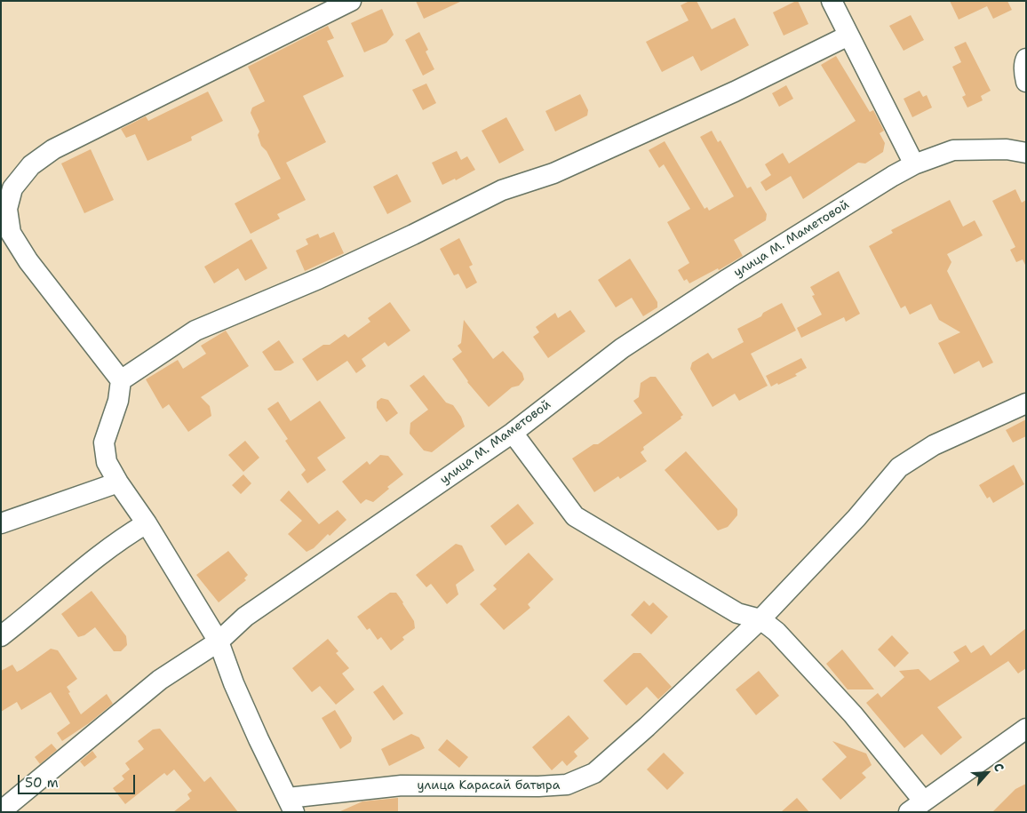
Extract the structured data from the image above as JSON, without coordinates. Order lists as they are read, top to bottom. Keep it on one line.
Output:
{"streets":{"street":["улица М. Маметовой","улица Карасай батыра"]},"scale_bar":"50 m","north":"top right"}
